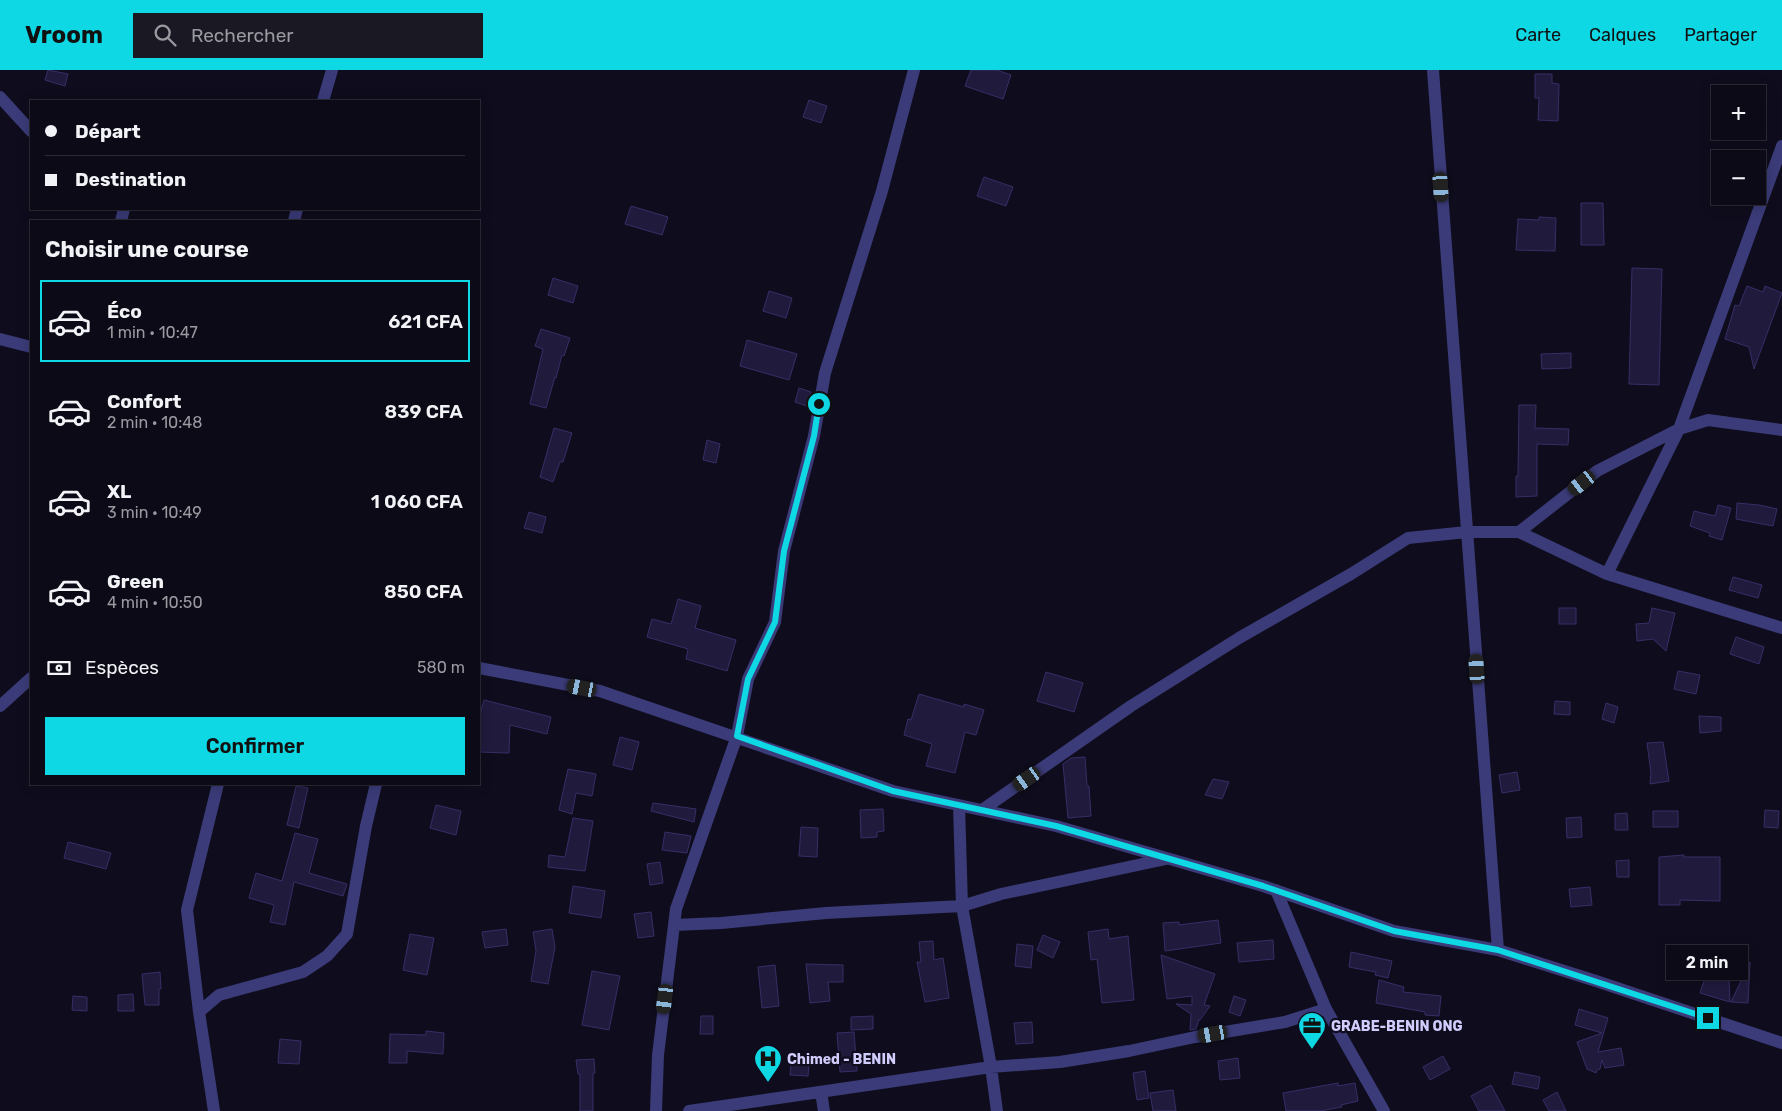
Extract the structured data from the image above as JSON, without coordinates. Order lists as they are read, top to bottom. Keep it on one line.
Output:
{"places":{"office":["GRABE-BENIN ONG"],"hospital":["Chimed - BENIN"]},"page":{"header":"Vroom","search":"Rechercher","nav":["Carte","Calques","Partager"],"map_buttons":["+","−"],"banner":["Départ","Destination"],"heading":"Choisir une course","list":[{"name":"Éco","note":"1 min · 10:47","value":"621 CFA"},{"name":"Confort","note":"2 min · 10:48","value":"839 CFA"},{"name":"XL","note":"3 min · 10:49","value":"1 060 CFA"},{"name":"Green","note":"4 min · 10:50","value":"850 CFA"}],"pay":["Espèces","580 m"],"buttons":"Confirmer","bubble":"2 min"}}
